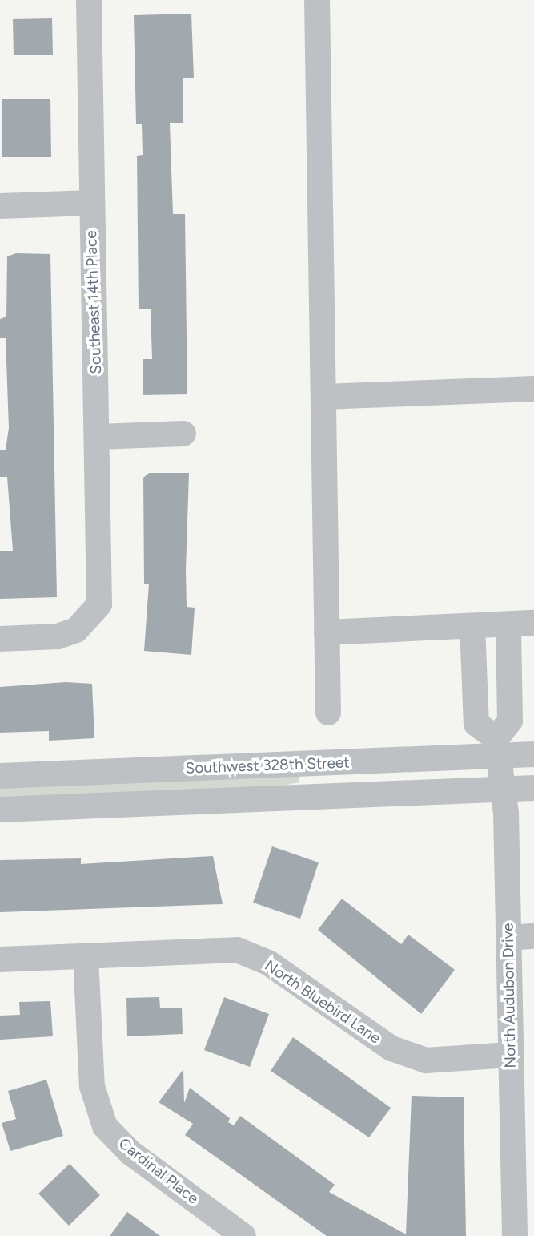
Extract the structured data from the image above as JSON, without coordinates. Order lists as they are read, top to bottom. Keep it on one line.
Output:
{"streets":{"street":["Southeast 14th Place","Southwest 328th Street","North Audubon Drive","North Bluebird Lane","Cardinal Place"]},"crossings":[["Southwest 328th Street","North Audubon Drive"],["North Audubon Drive","North Bluebird Lane"],["North Bluebird Lane","Cardinal Place"]]}
